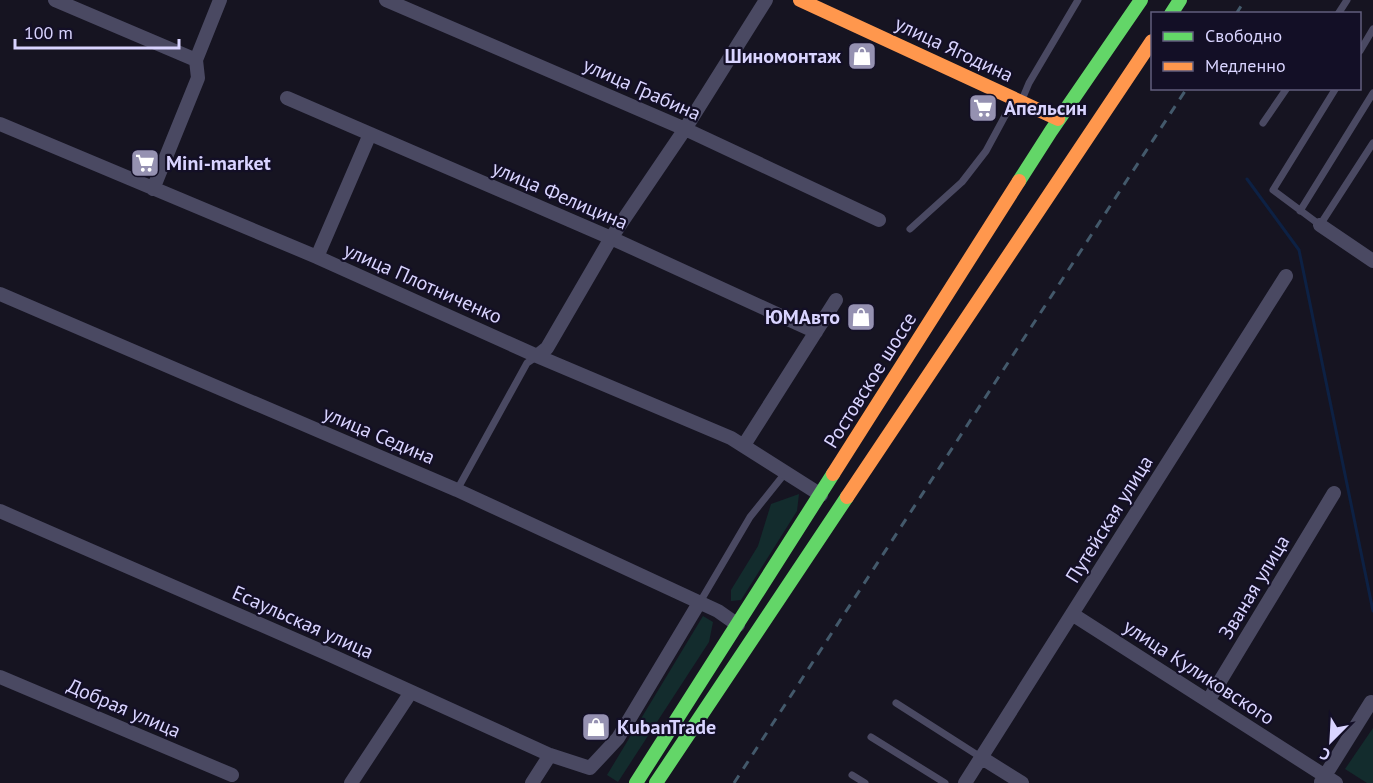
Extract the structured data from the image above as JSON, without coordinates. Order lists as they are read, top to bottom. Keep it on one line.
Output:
{"streets":{"main road":["улица Ягодина","Ростовское шоссе"],"street":["улица Грабина","улица Фелицина","улица Плотниченко","улица Седина","Путейская улица","Званая улица","Есаульская улица","улица Куликовского","Добрая улица"]},"crossings":[["улица Ягодина","Ростовское шоссе"],["улица Плотниченко","Ростовское шоссе"],["Ростовское шоссе","улица Седина"],["улица Седина","Есаульская улица"],["Путейская улица","улица Куликовского"],["Званая улица","улица Куликовского"]],"places":{"shop":["Шиномонтаж","ЮМАвто","KubanTrade"],"supermarket":["Апельсин","Mini-market"]},"legend":["Свободно","Медленно"],"scale_bar":"100 m","north":"bottom left"}
